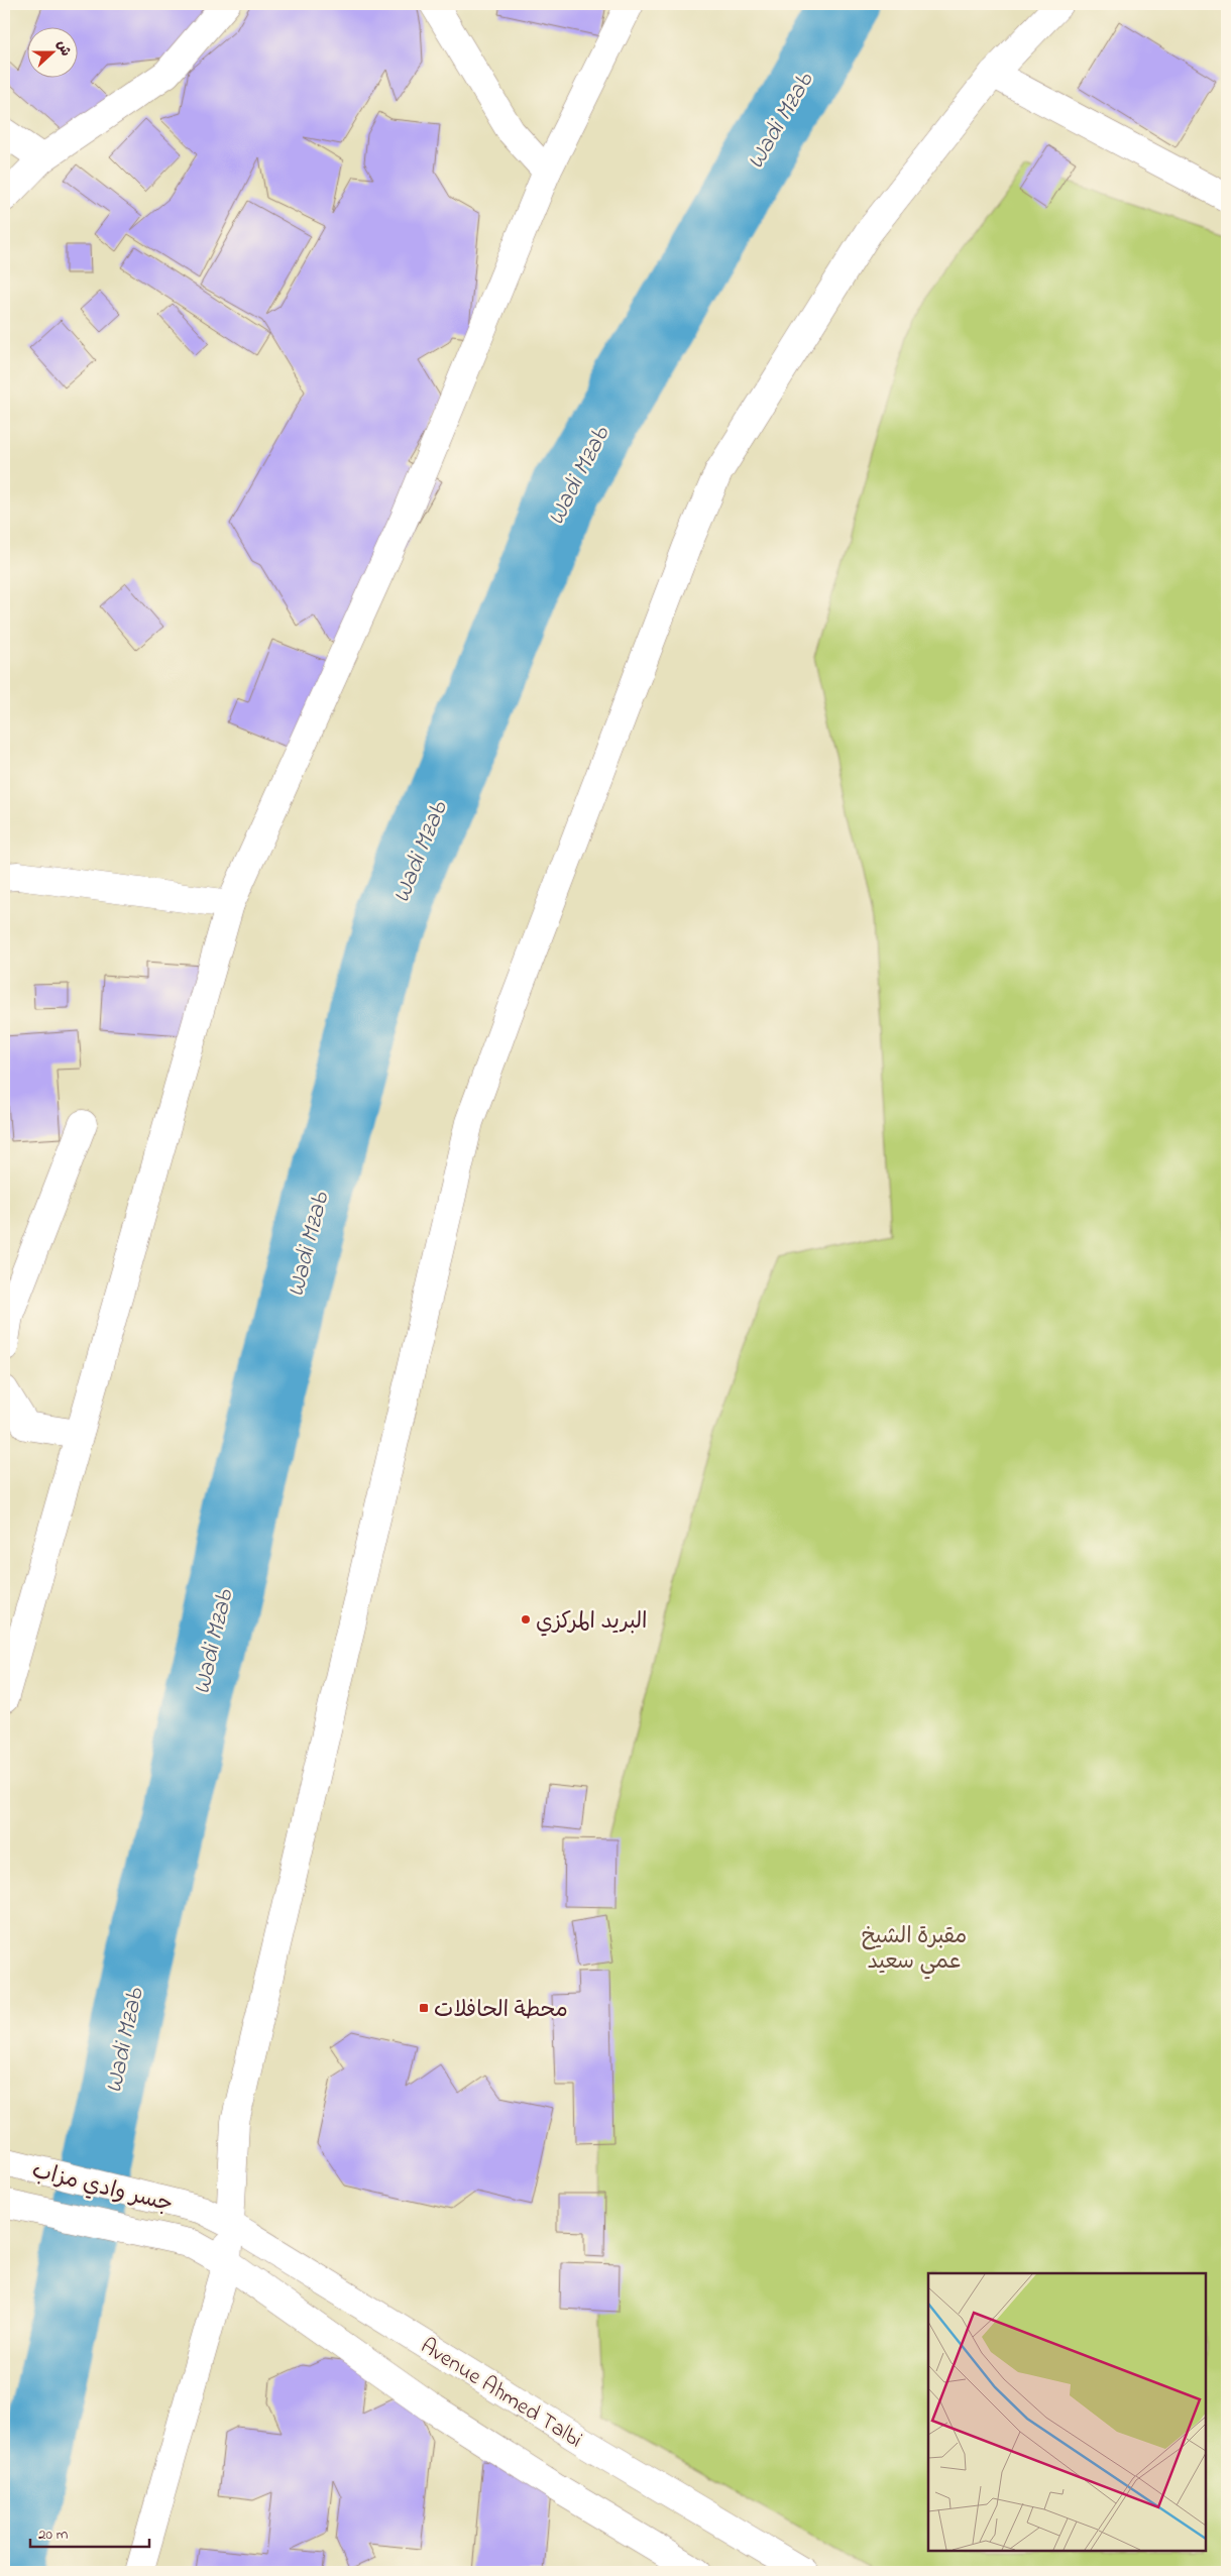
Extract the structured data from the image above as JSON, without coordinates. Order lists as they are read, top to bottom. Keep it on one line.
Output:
{"streets":{"street":["جسر وادي مزاب","Avenue Ahmed Talbi"]},"crossings":[["جسر وادي مزاب","Avenue Ahmed Talbi"]],"water":["Wadi Mzab"],"parks":["مقبرة الشيخ عمي سعيد"],"places":{"other":["البريد المركزي"],"transit":["محطة الحافلات"]},"scale_bar":"20 m","north":"right"}
